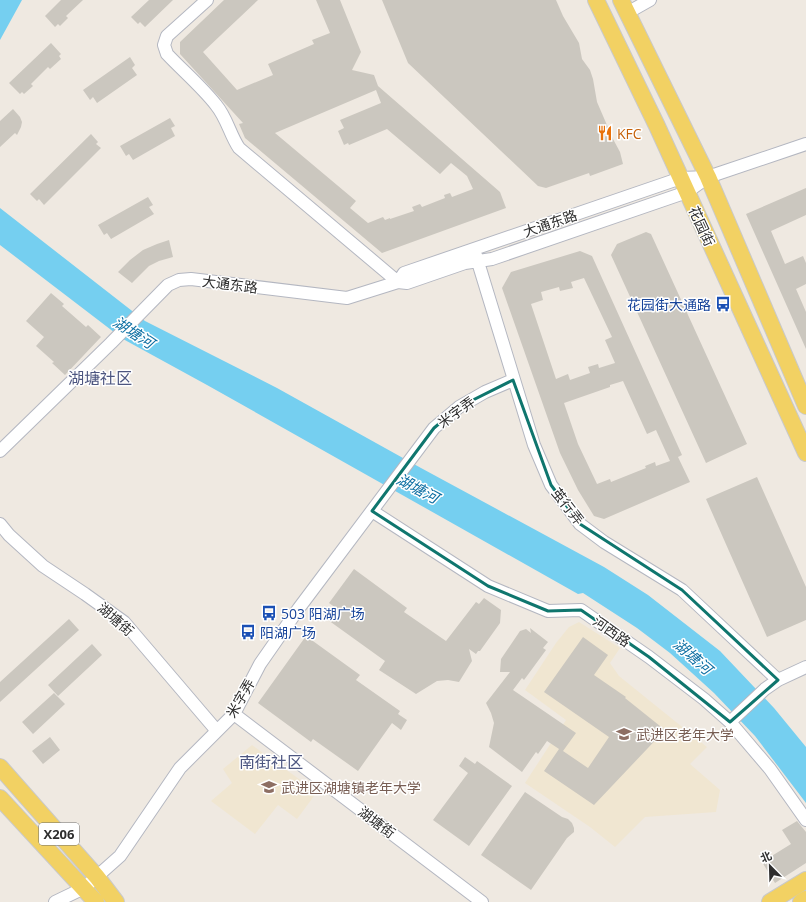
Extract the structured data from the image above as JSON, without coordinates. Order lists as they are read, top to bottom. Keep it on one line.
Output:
{"streets":{"main road":["花园街","X206"],"street":["大通东路","米字弄","茧行弄","湖塘街","河西路"]},"crossings":[["大通东路","花园街"],["大通东路","茧行弄"],["米字弄","茧行弄"],["米字弄","湖塘街"],["米字弄","河西路"],["米字弄","X206"]],"districts":["湖塘社区","南街社区"],"water":["湖塘河"],"places":{"restaurant":["KFC"],"bus stop":["花园街大通路","503 阳湖广场","阳湖广场"],"school or university":["武进区老年大学","武进区湖塘镇老年大学"]},"north":"top left"}
